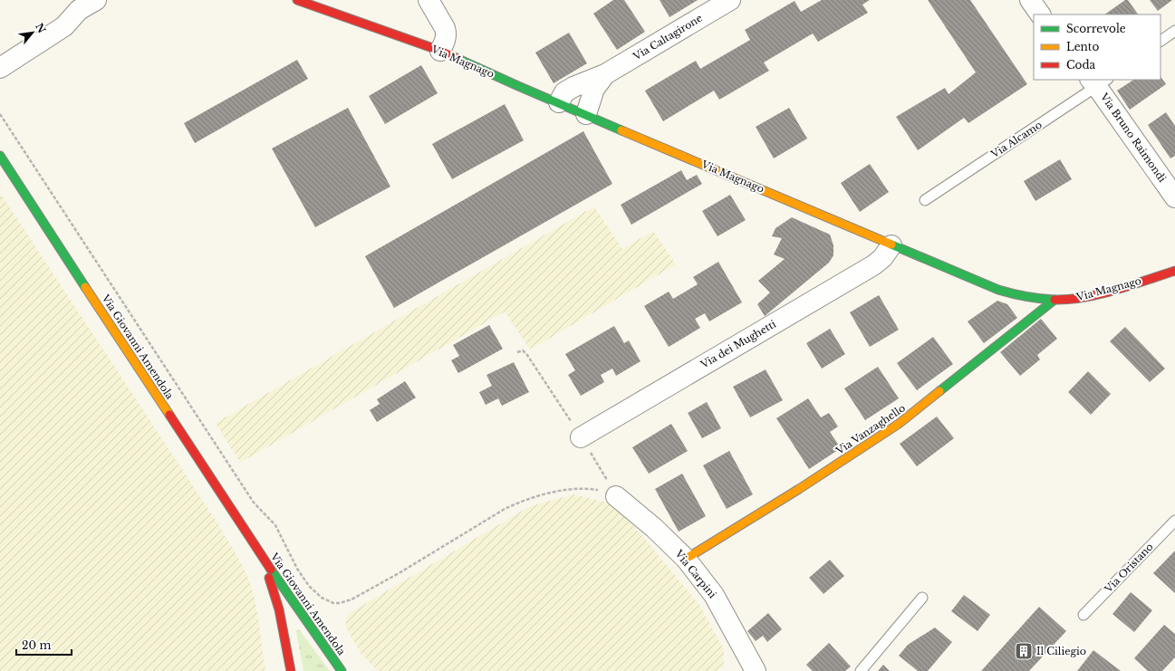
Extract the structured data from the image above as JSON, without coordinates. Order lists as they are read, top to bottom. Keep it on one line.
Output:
{"streets":{"street":["Via Caltagirone","Via Magnago","Via Bruno Raimondi","Via dei Mughetti","Via Giovanni Amendola","Via Vanzaghello","Via Carpini"],"lane":["Via Alcamo","Via Oristano"]},"crossings":[["Via Caltagirone","Via Magnago"],["Via Magnago","Via dei Mughetti"],["Via Magnago","Via Vanzaghello"],["Via Bruno Raimondi","Via Alcamo"],["Via Vanzaghello","Via Carpini"]],"places":{"building":["Il Ciliegio"]},"legend":["Scorrevole","Lento","Coda"],"scale_bar":"20 m","north":"top right"}
